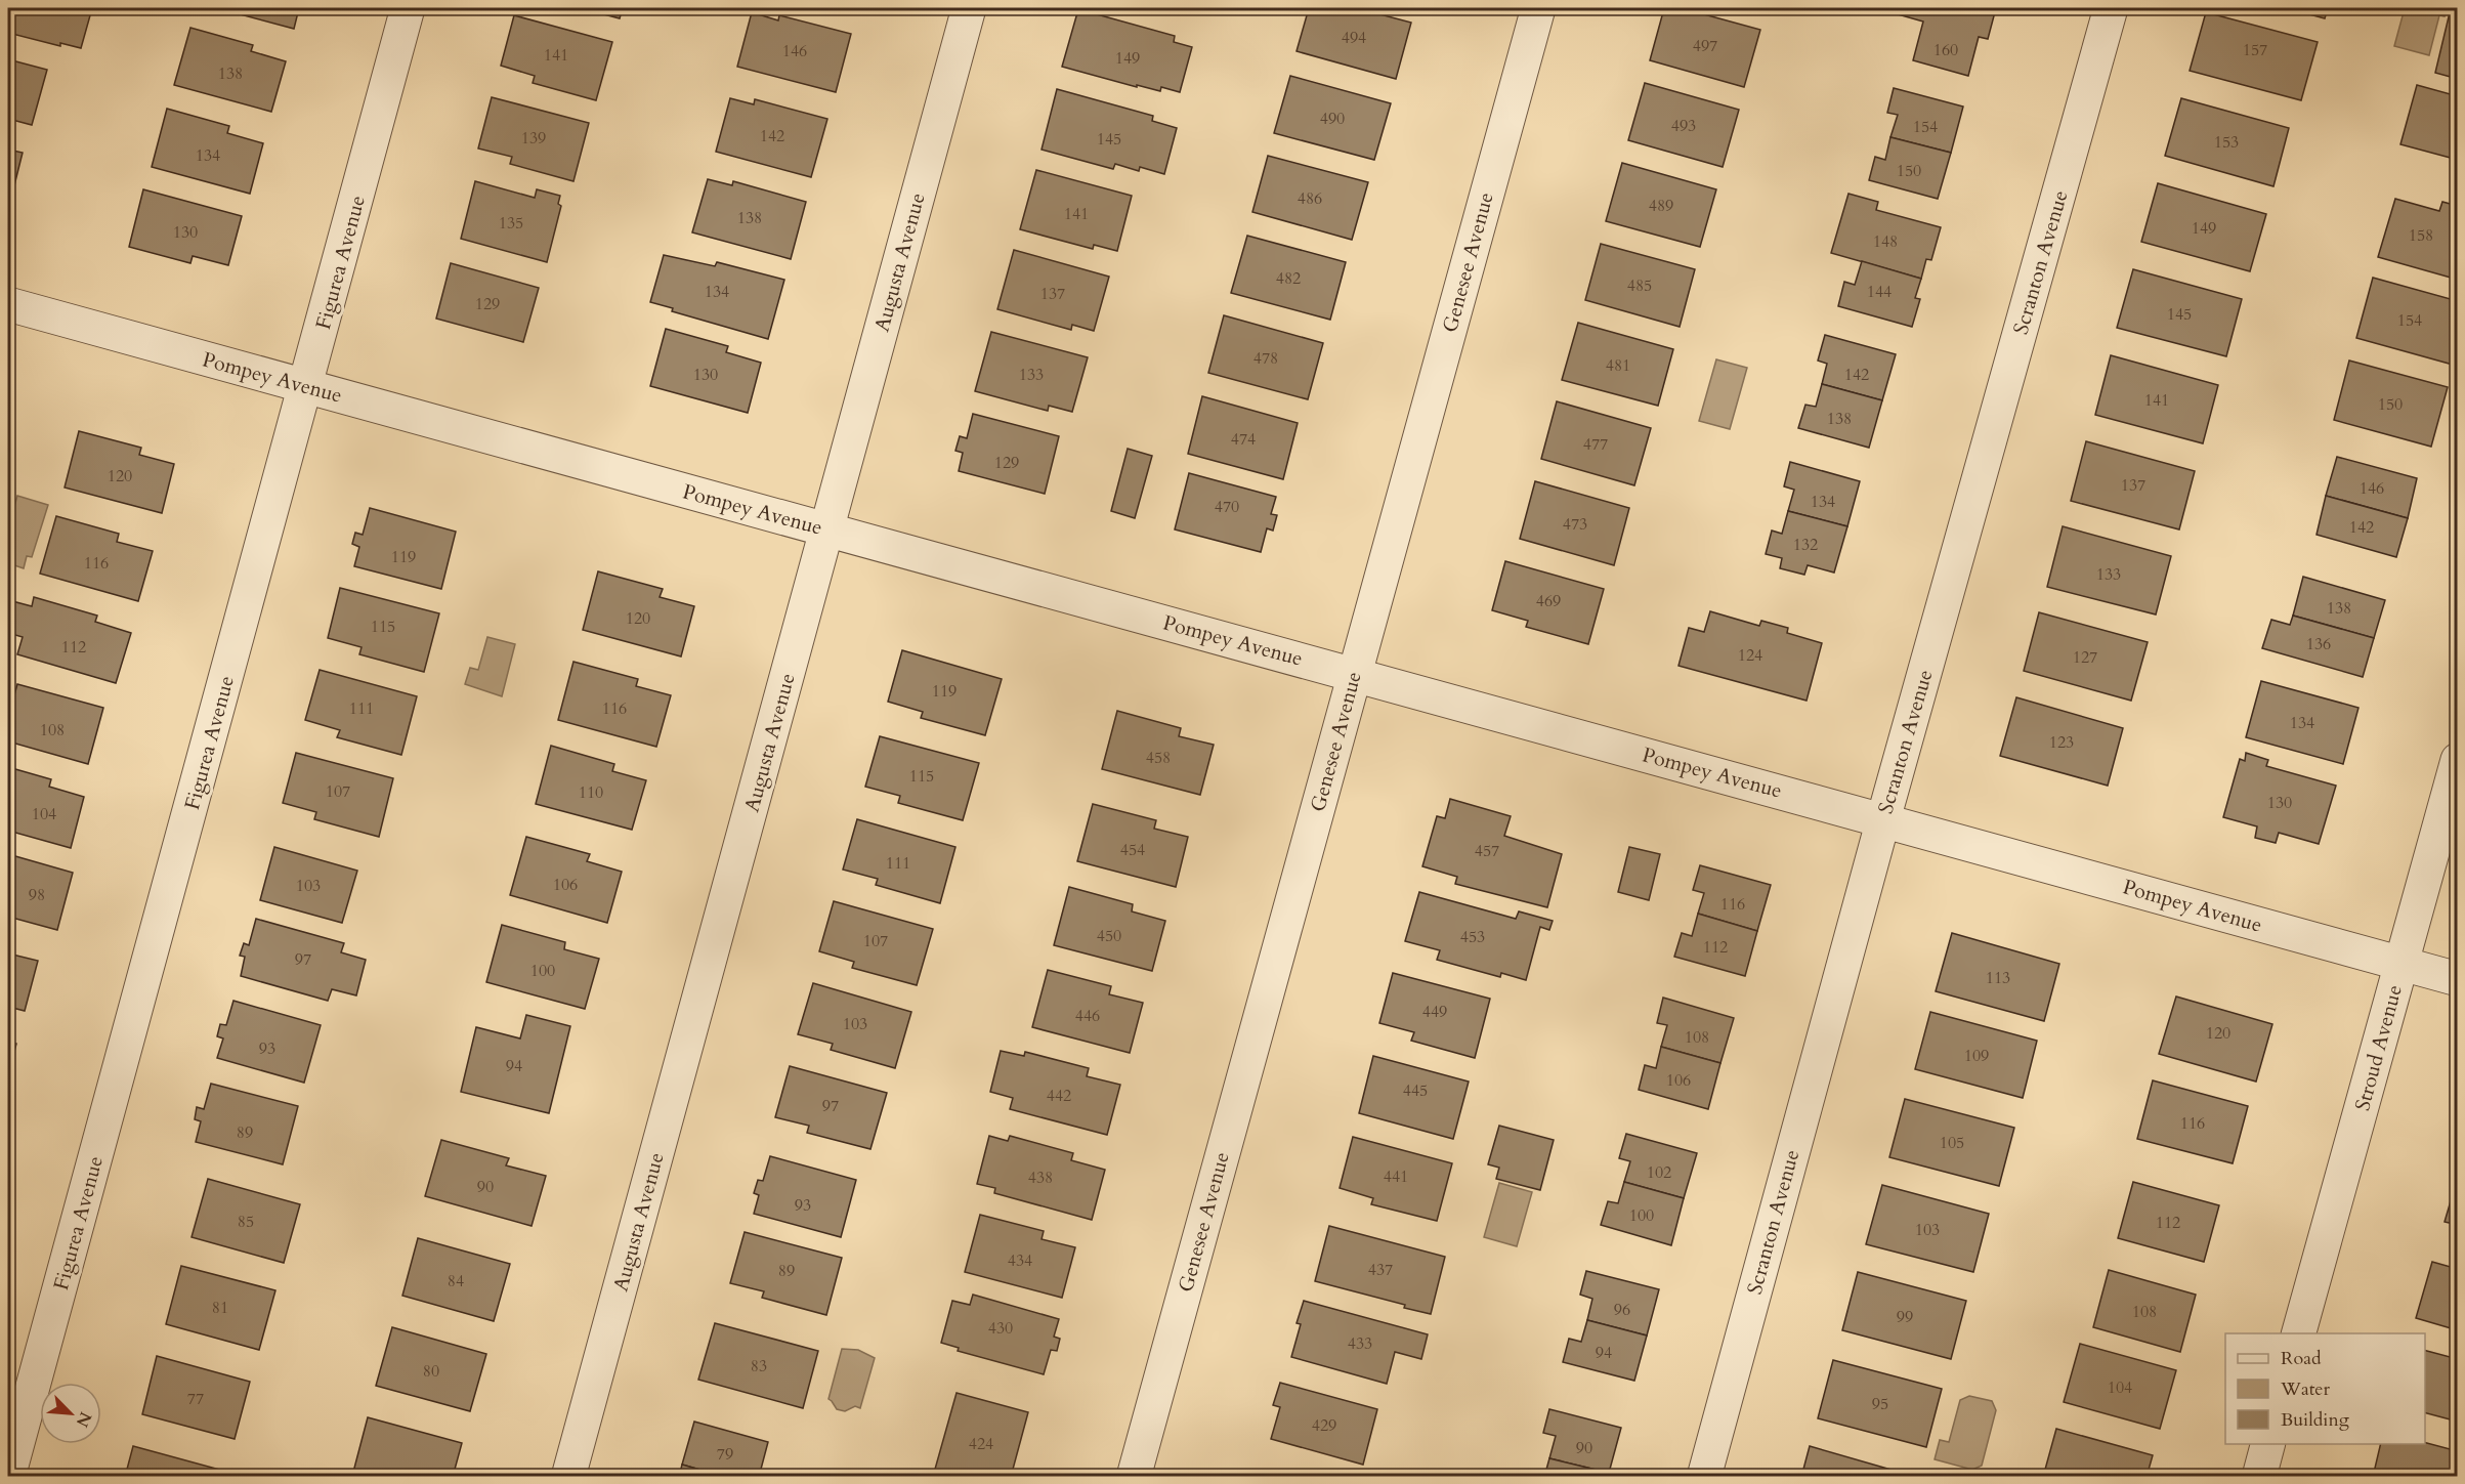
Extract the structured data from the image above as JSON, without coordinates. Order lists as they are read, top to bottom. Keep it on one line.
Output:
{"streets":{"street":["Figurea Avenue","Augusta Avenue","Genesee Avenue","Scranton Avenue","Pompey Avenue","Stroud Avenue"]},"crossings":[["Figurea Avenue","Pompey Avenue"],["Augusta Avenue","Pompey Avenue"],["Genesee Avenue","Pompey Avenue"],["Scranton Avenue","Pompey Avenue"],["Pompey Avenue","Stroud Avenue"]],"house_numbers":["494","497","160","157","146","141","149","138","490","493","154","142","139","145","153","134","150","486","489","141","138","135","149","130","158","148","482","485","134","144","137","129","145","154","478","481","130","133","142","141","150","138","474","477","129","120","137","146","134","470","473","142","132","119","116","133","469","138","120","115","136","112","124","127","119","111","116","134","108","123","458","115","107","110","130","104","454","457","111","106","103","98","116","450","453","107","112","97","100","113","449","446","103","120","108","93","109","94","106","445","442","97","116","89","105","102","441","438","90","93","100","85","112","103","434","437","89","84","81","96","108","99","430","433","94","83","80","104","77","95","429","424","90","79"],"legend":["Road","Water","Building"],"north":"bottom right"}
